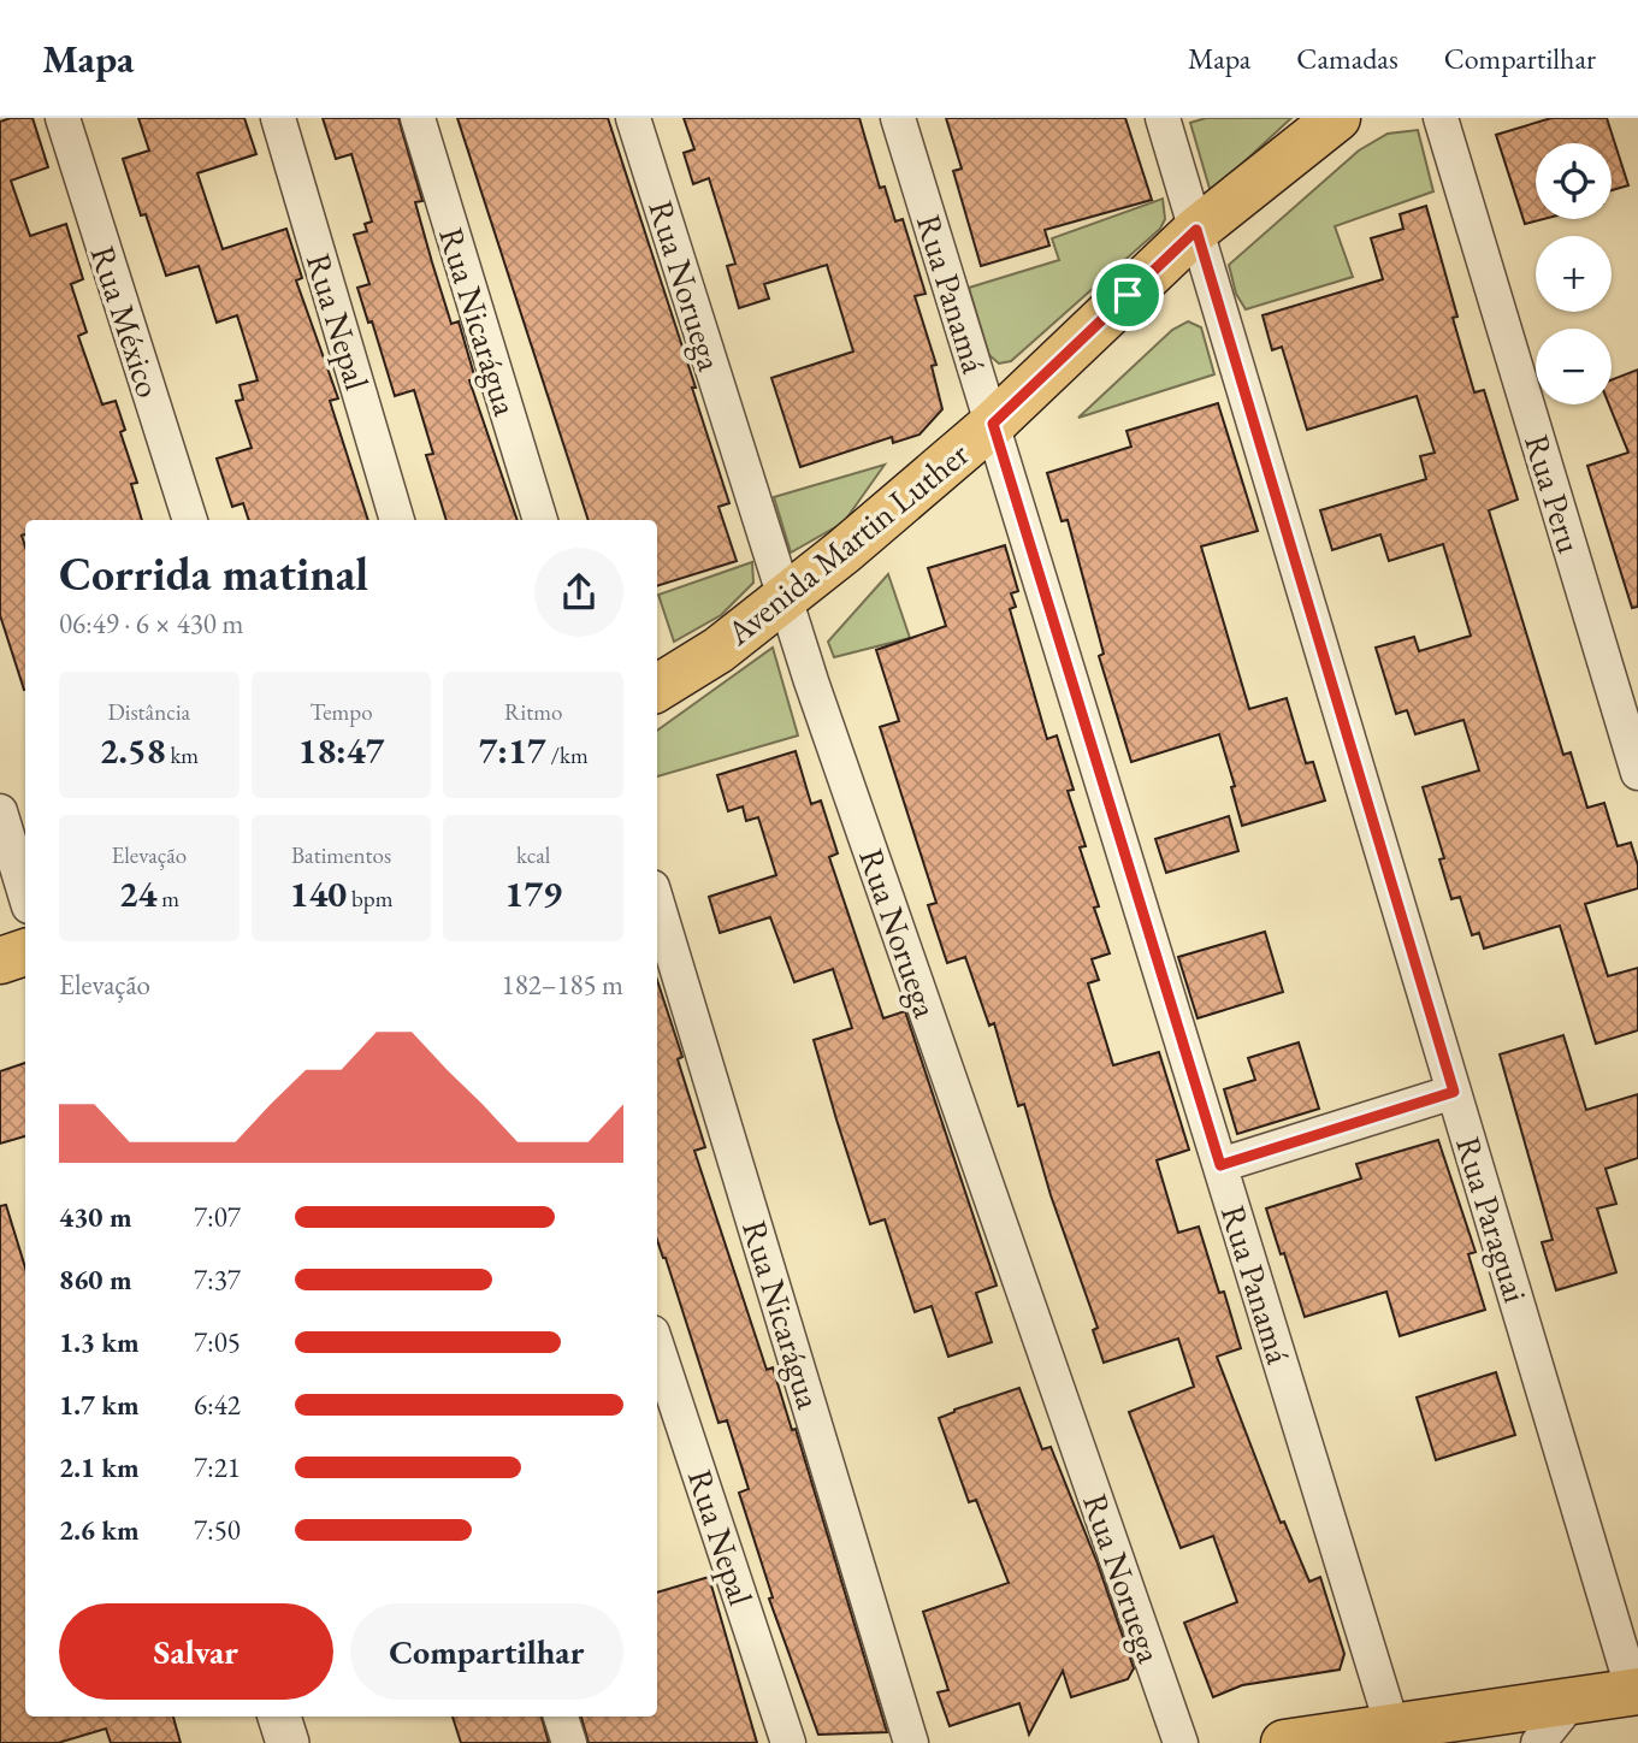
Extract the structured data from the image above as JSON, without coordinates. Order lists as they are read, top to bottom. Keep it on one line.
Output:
{"streets":{"main road":["Avenida Martin Luther"],"street":["Rua Noruega","Rua Panamá","Rua México","Rua Nepal","Rua Nicarágua","Rua Peru","Rua Paraguai"]},"crossings":[["Rua Noruega","Avenida Martin Luther"],["Rua Panamá","Avenida Martin Luther"],["Avenida Martin Luther","Rua Paraguai"]],"page":{"header":"Mapa","nav":["Mapa","Camadas","Compartilhar"],"map_buttons":["+","−"],"heading":["Corrida matinal","06:49 · 6 × 430 m"],"stats":[["Distância","2.58 km"],["Tempo","18:47"],["Ritmo","7:17 /km"],["Elevação","24 m"],["Batimentos","140 bpm"],["kcal","179"]],"chart":["Elevação","182–185 m"],"list":[{"name":"430 m","note":"7:07"},{"name":"860 m","note":"7:37"},{"name":"1.3 km","note":"7:05"},{"name":"1.7 km","note":"6:42"},{"name":"2.1 km","note":"7:21"},{"name":"2.6 km","note":"7:50"}],"buttons":["Salvar","Compartilhar"]}}
